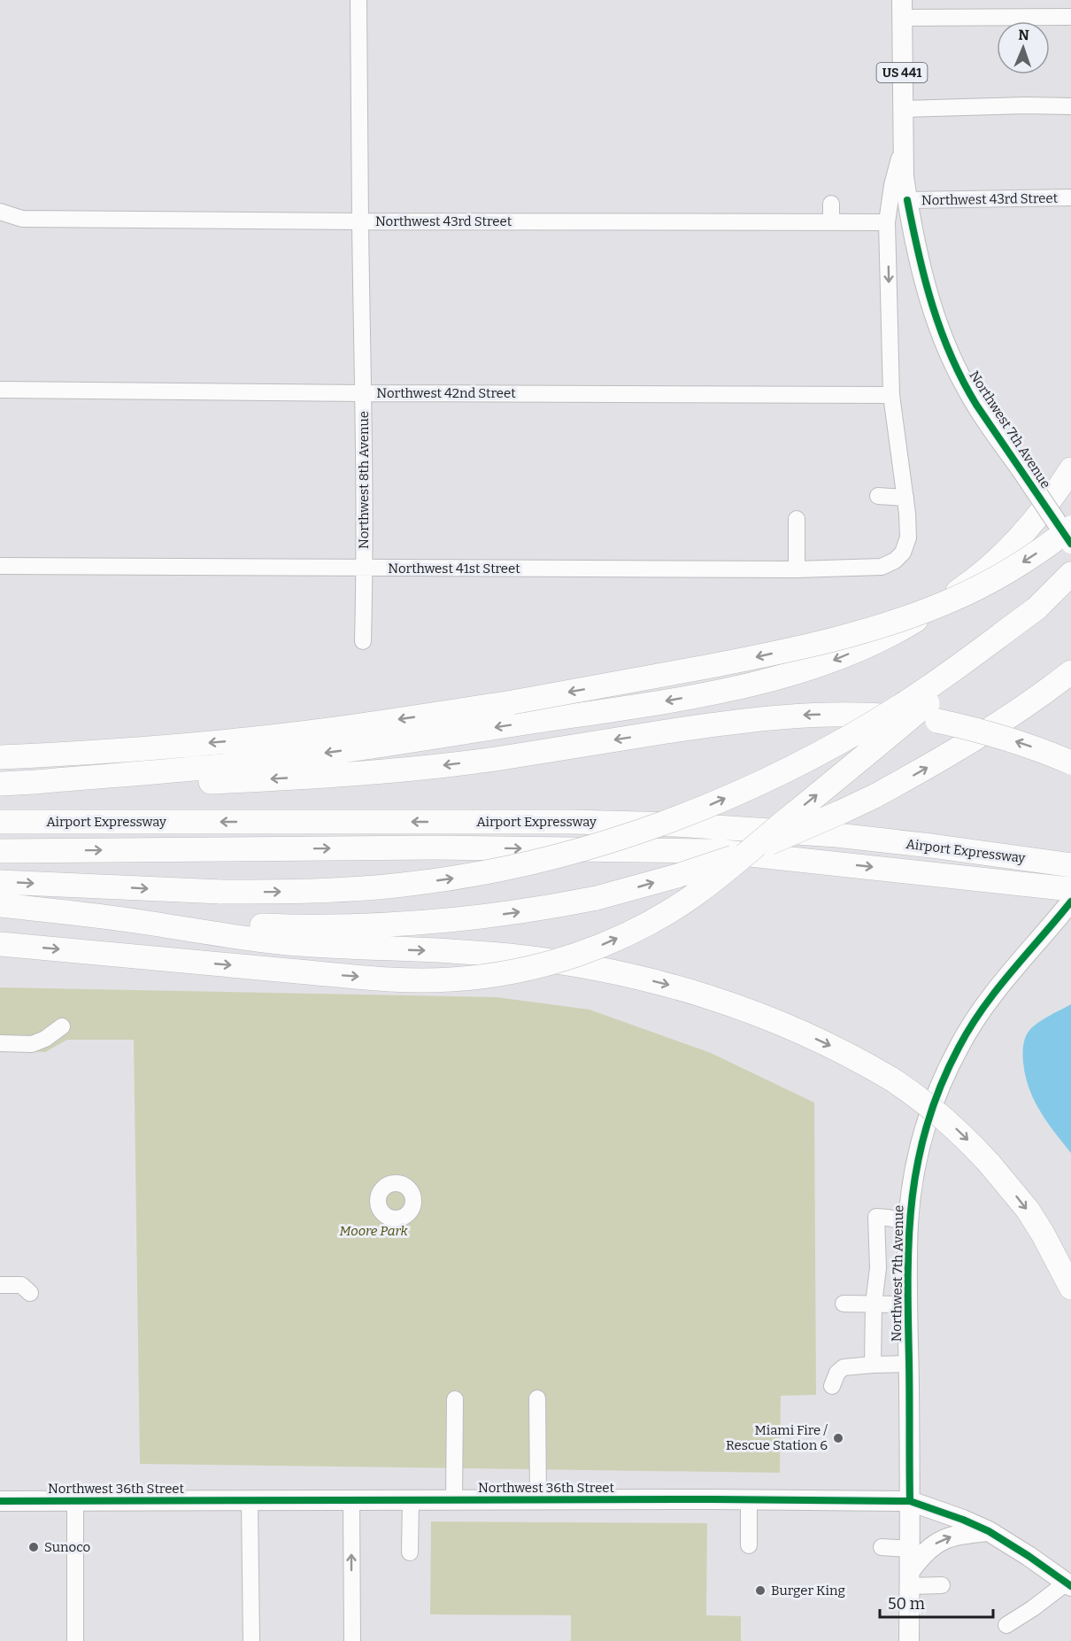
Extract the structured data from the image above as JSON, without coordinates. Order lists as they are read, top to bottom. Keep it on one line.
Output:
{"streets":{"highway":["Airport Expressway"],"main road":["US 441","Northwest 7th Avenue","Northwest 36th Street"],"street":["Northwest 43rd Street","Northwest 42nd Street","Northwest 8th Avenue","Northwest 41st Street"]},"crossings":[["Northwest 43rd Street","Northwest 7th Avenue"],["Northwest 43rd Street","Northwest 8th Avenue"],["Northwest 42nd Street","Northwest 7th Avenue"],["Northwest 42nd Street","Northwest 8th Avenue"],["Northwest 7th Avenue","Northwest 41st Street"],["Northwest 7th Avenue","Northwest 36th Street"],["Northwest 8th Avenue","Northwest 41st Street"]],"parks":["Moore Park"],"places":["Miami Fire / Rescue Station 6","Sunoco","Burger King"],"scale_bar":"50 m","north":"top"}
